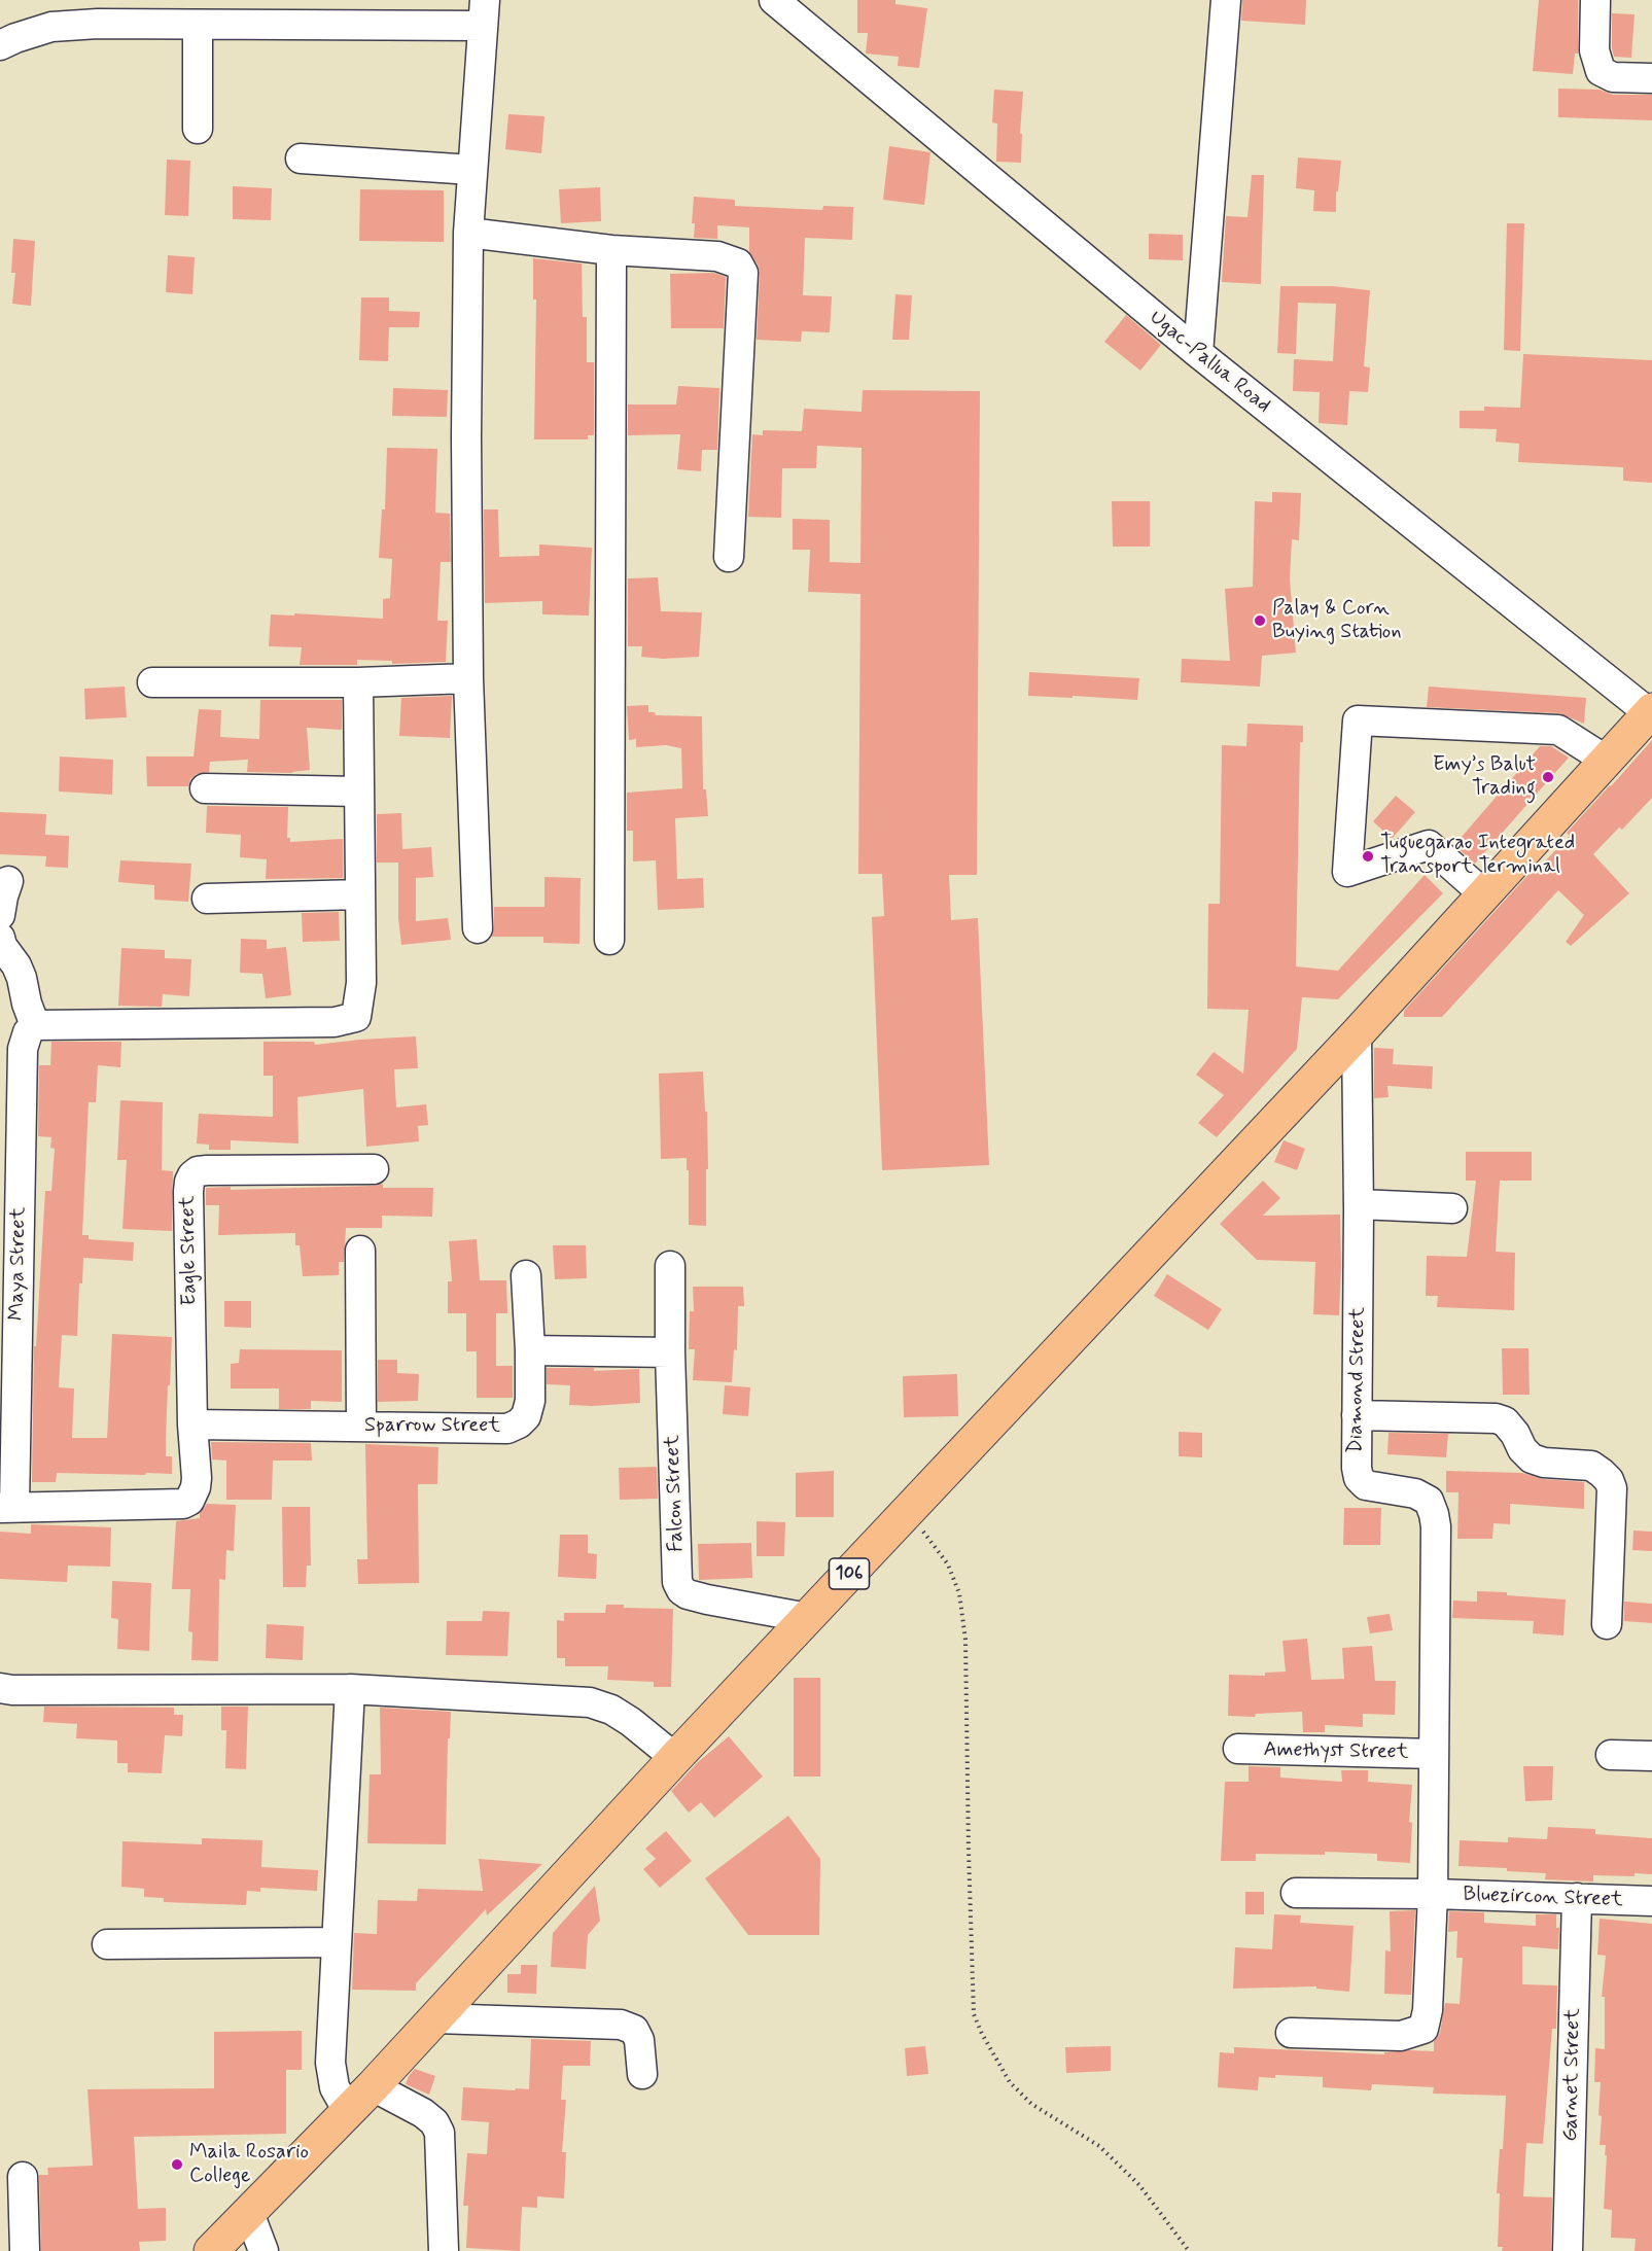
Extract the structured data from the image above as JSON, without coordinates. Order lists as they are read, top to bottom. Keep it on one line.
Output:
{"streets":{"highway":["106"],"street":["Ugac-Pallua Road","Eagle Street","Maya Street","Diamond Street","Sparrow Street","Falcon Street","Amethyst Street","Bluezircon Street","Garnet Street"]},"crossings":[["Ugac-Pallua Road","106"],["Eagle Street","Maya Street"],["Eagle Street","Sparrow Street"],["Diamond Street","106"],["Diamond Street","Amethyst Street"],["Diamond Street","Bluezircon Street"],["Falcon Street","106"],["Bluezircon Street","Garnet Street"]],"places":["Palay & Corn Buying Station","Emy’s Balut Trading","Tuguegarao Integrated Transport Terminal","Maila Rosario College"]}
